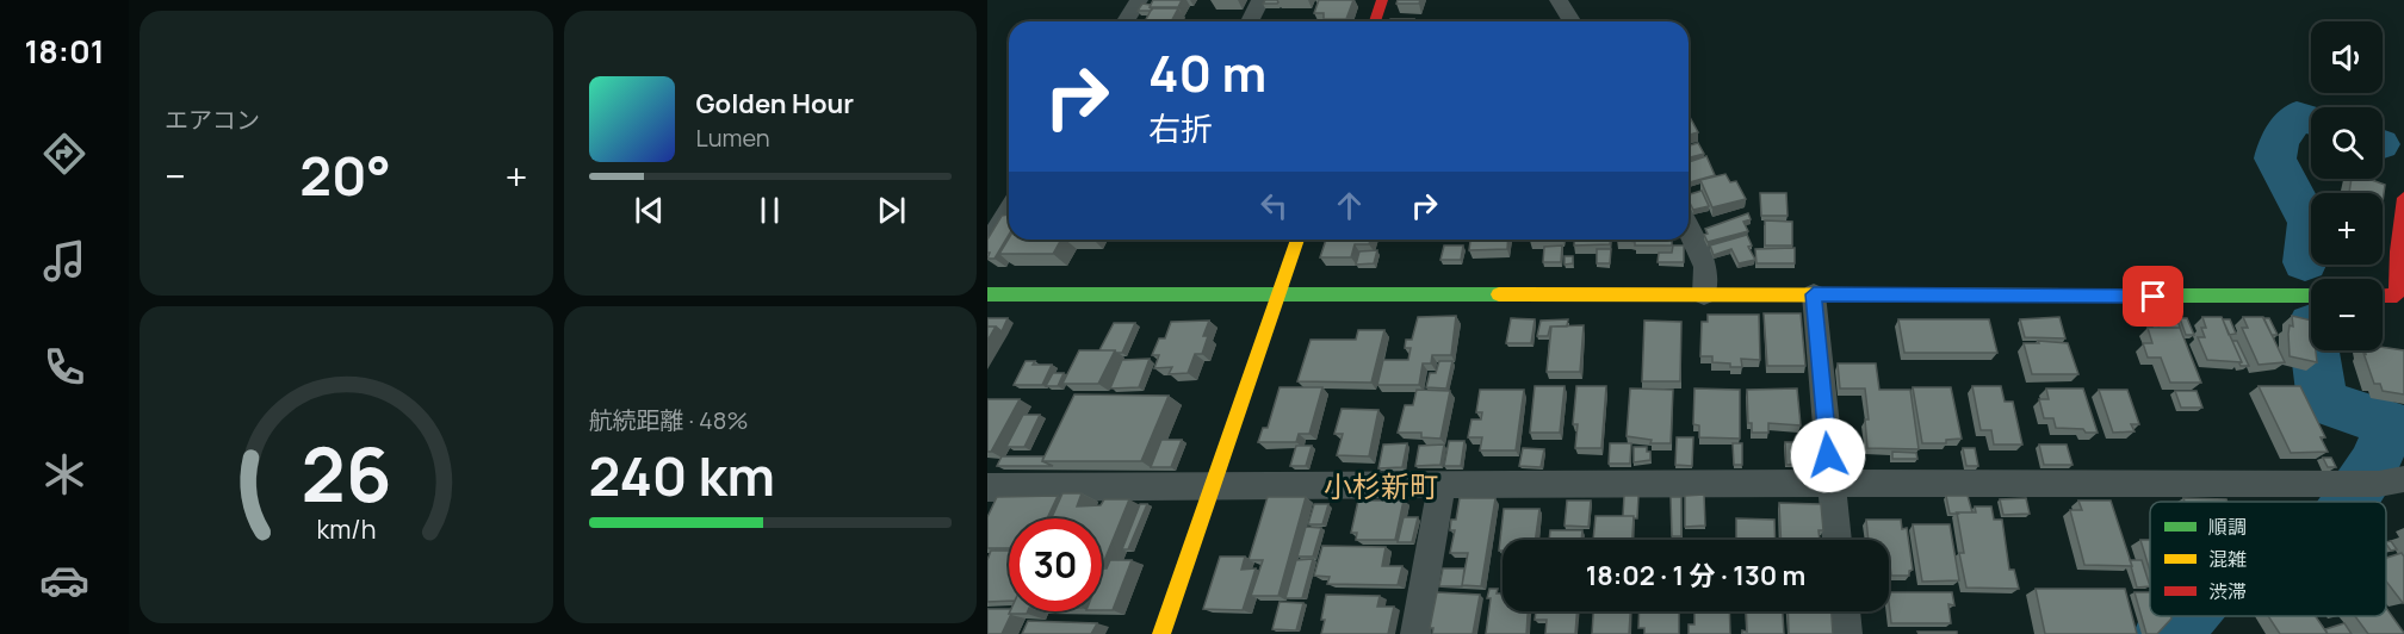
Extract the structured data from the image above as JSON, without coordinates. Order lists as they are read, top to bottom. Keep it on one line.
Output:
{"districts":["小杉新町"],"legend":["順調","混雑","渋滞"],"page":{"tabs":"18:01","tile":["エアコン",["航続距離 · 48%","240 km"]],"map_buttons":["+","−"],"turn":["40 m","右折"],"song":["Golden Hour","Lumen"],"heat":["−","20°","+"],"limit":"30","trip":"18:02 · 1 分 · 130 m","gauge":["26","km/h"]}}
